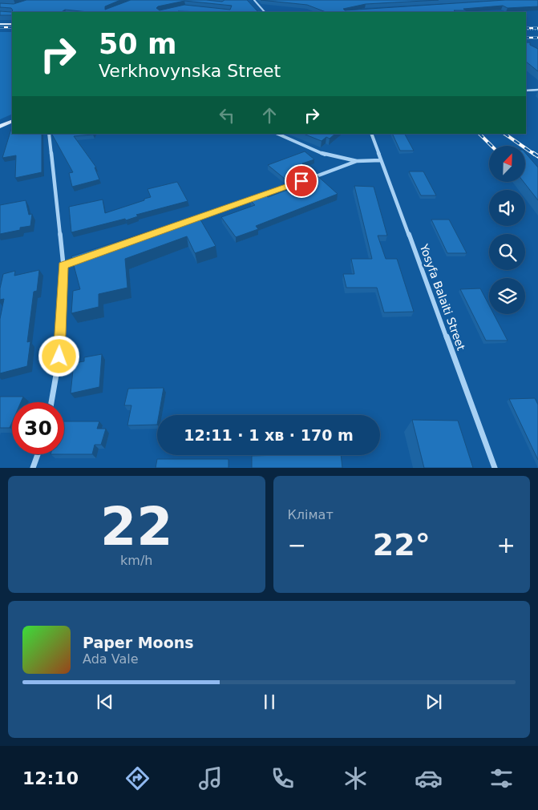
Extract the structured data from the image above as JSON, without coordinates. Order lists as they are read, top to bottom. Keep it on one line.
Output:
{"streets":{"street":["Yosyfa Balaiti Street"]},"north":"top right","page":{"turn":["50 m","Verkhovynska Street"],"limit":"30","trip":"12:11 · 1 хв · 170 m","tile":[["22","km/h"],"Клімат"],"heat":["−","22°","+"],"song":["Paper Moons","Ada Vale"],"tabs":"12:10"}}
